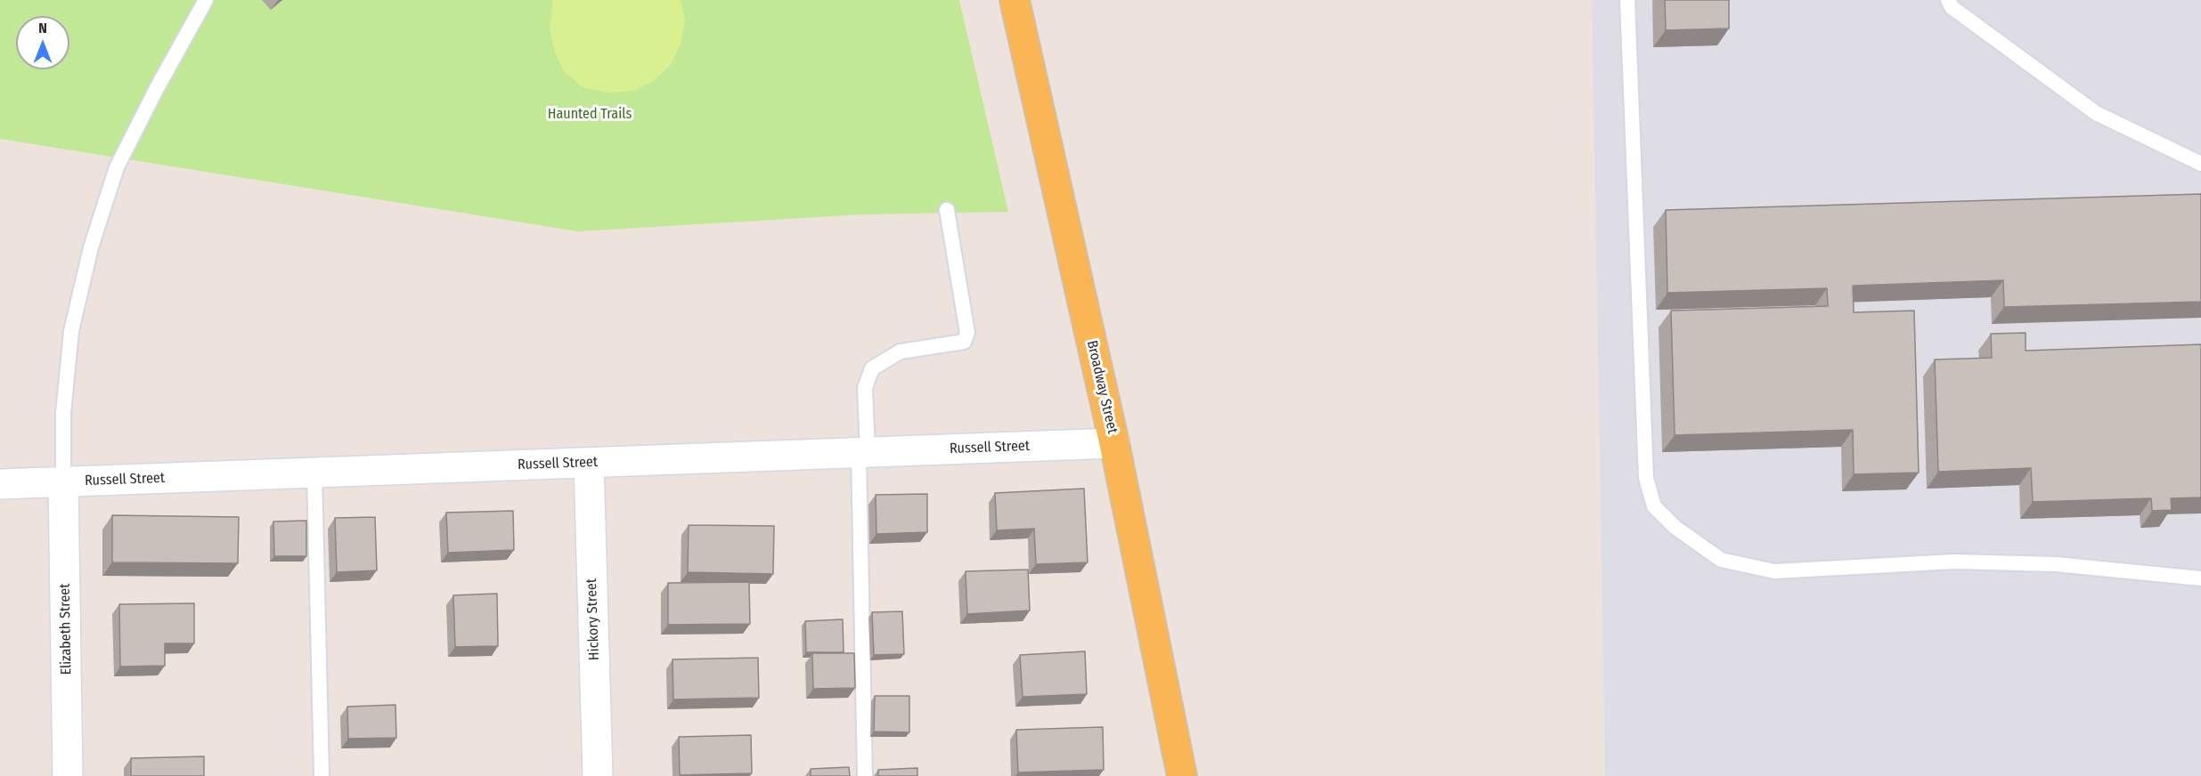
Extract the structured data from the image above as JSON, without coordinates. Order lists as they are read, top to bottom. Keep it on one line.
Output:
{"streets":{"main road":["Broadway Street"],"street":["Russell Street","Hickory Street","Elizabeth Street"]},"crossings":[["Broadway Street","Russell Street"],["Russell Street","Hickory Street"],["Russell Street","Elizabeth Street"]],"parks":["Haunted Trails"],"north":"top"}
